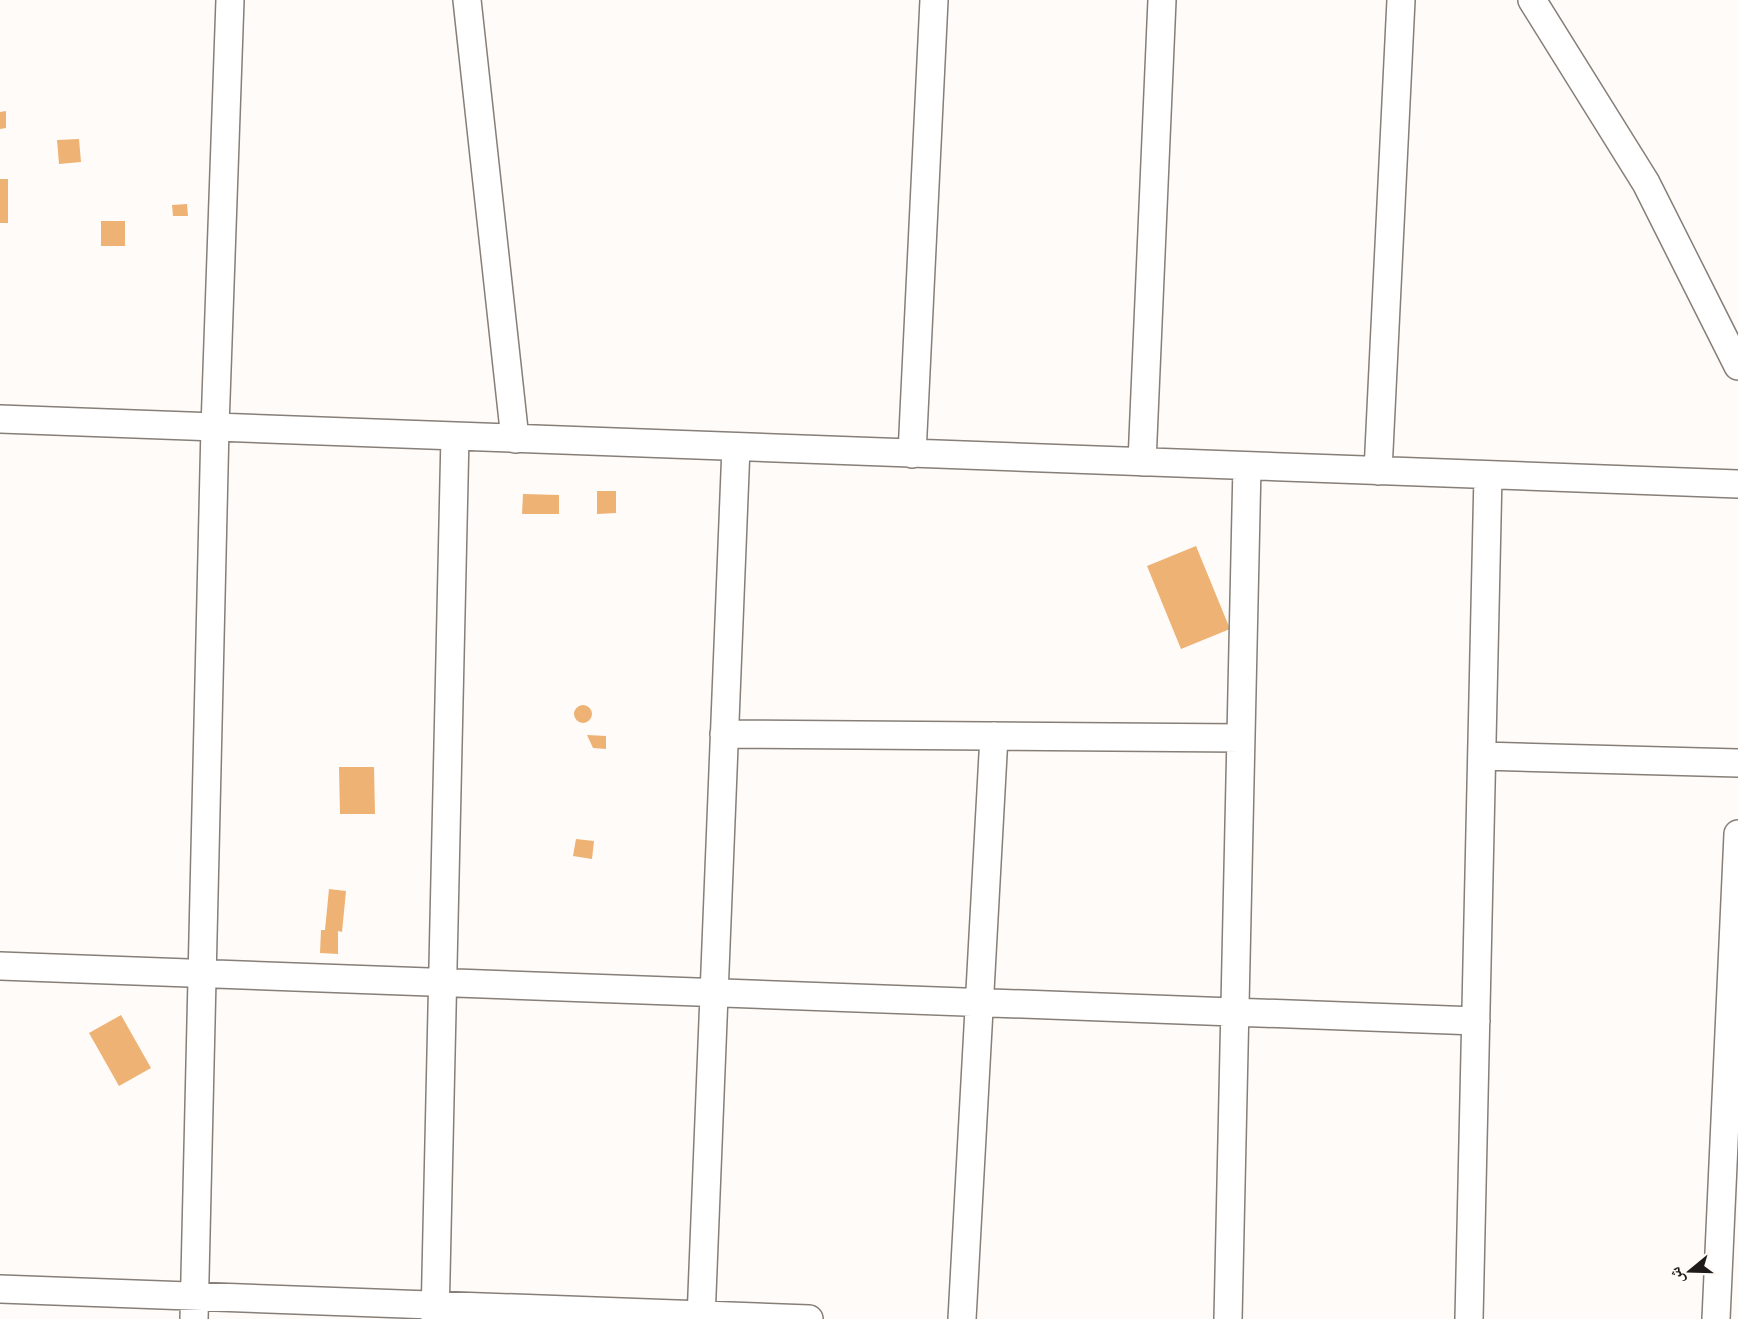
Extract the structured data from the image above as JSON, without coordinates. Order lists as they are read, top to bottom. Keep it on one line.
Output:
{"north":"left"}
